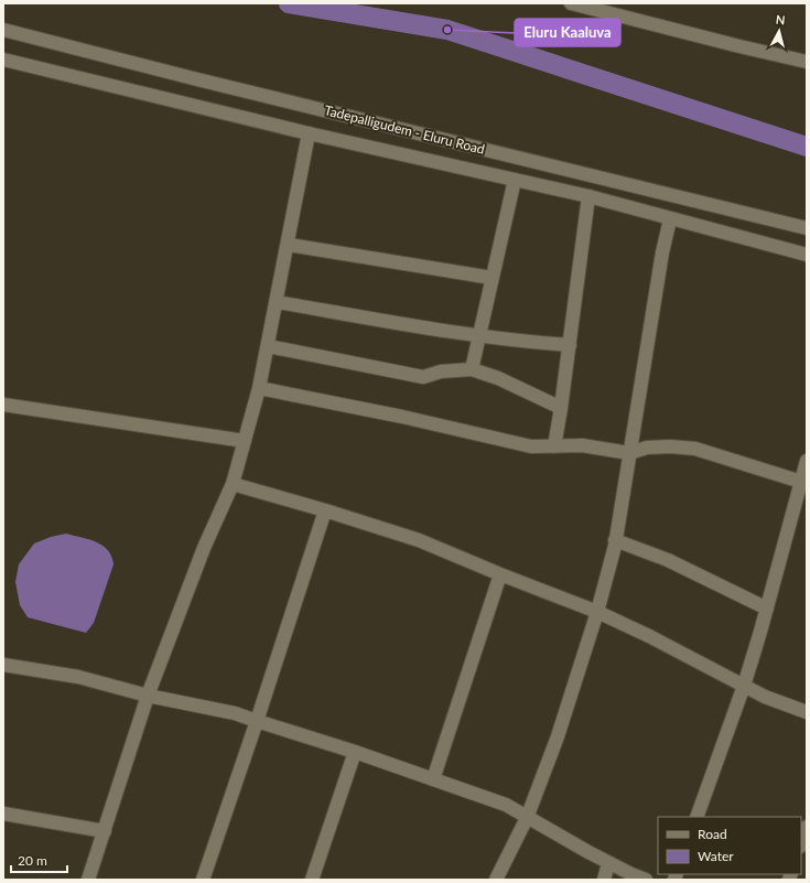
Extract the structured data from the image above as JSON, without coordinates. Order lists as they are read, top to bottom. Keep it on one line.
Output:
{"streets":{"street":["Tadepalligudem - Eluru Road"]},"places":["Eluru Kaaluva"],"legend":["Road","Water"],"scale_bar":"20 m","north":"top"}
